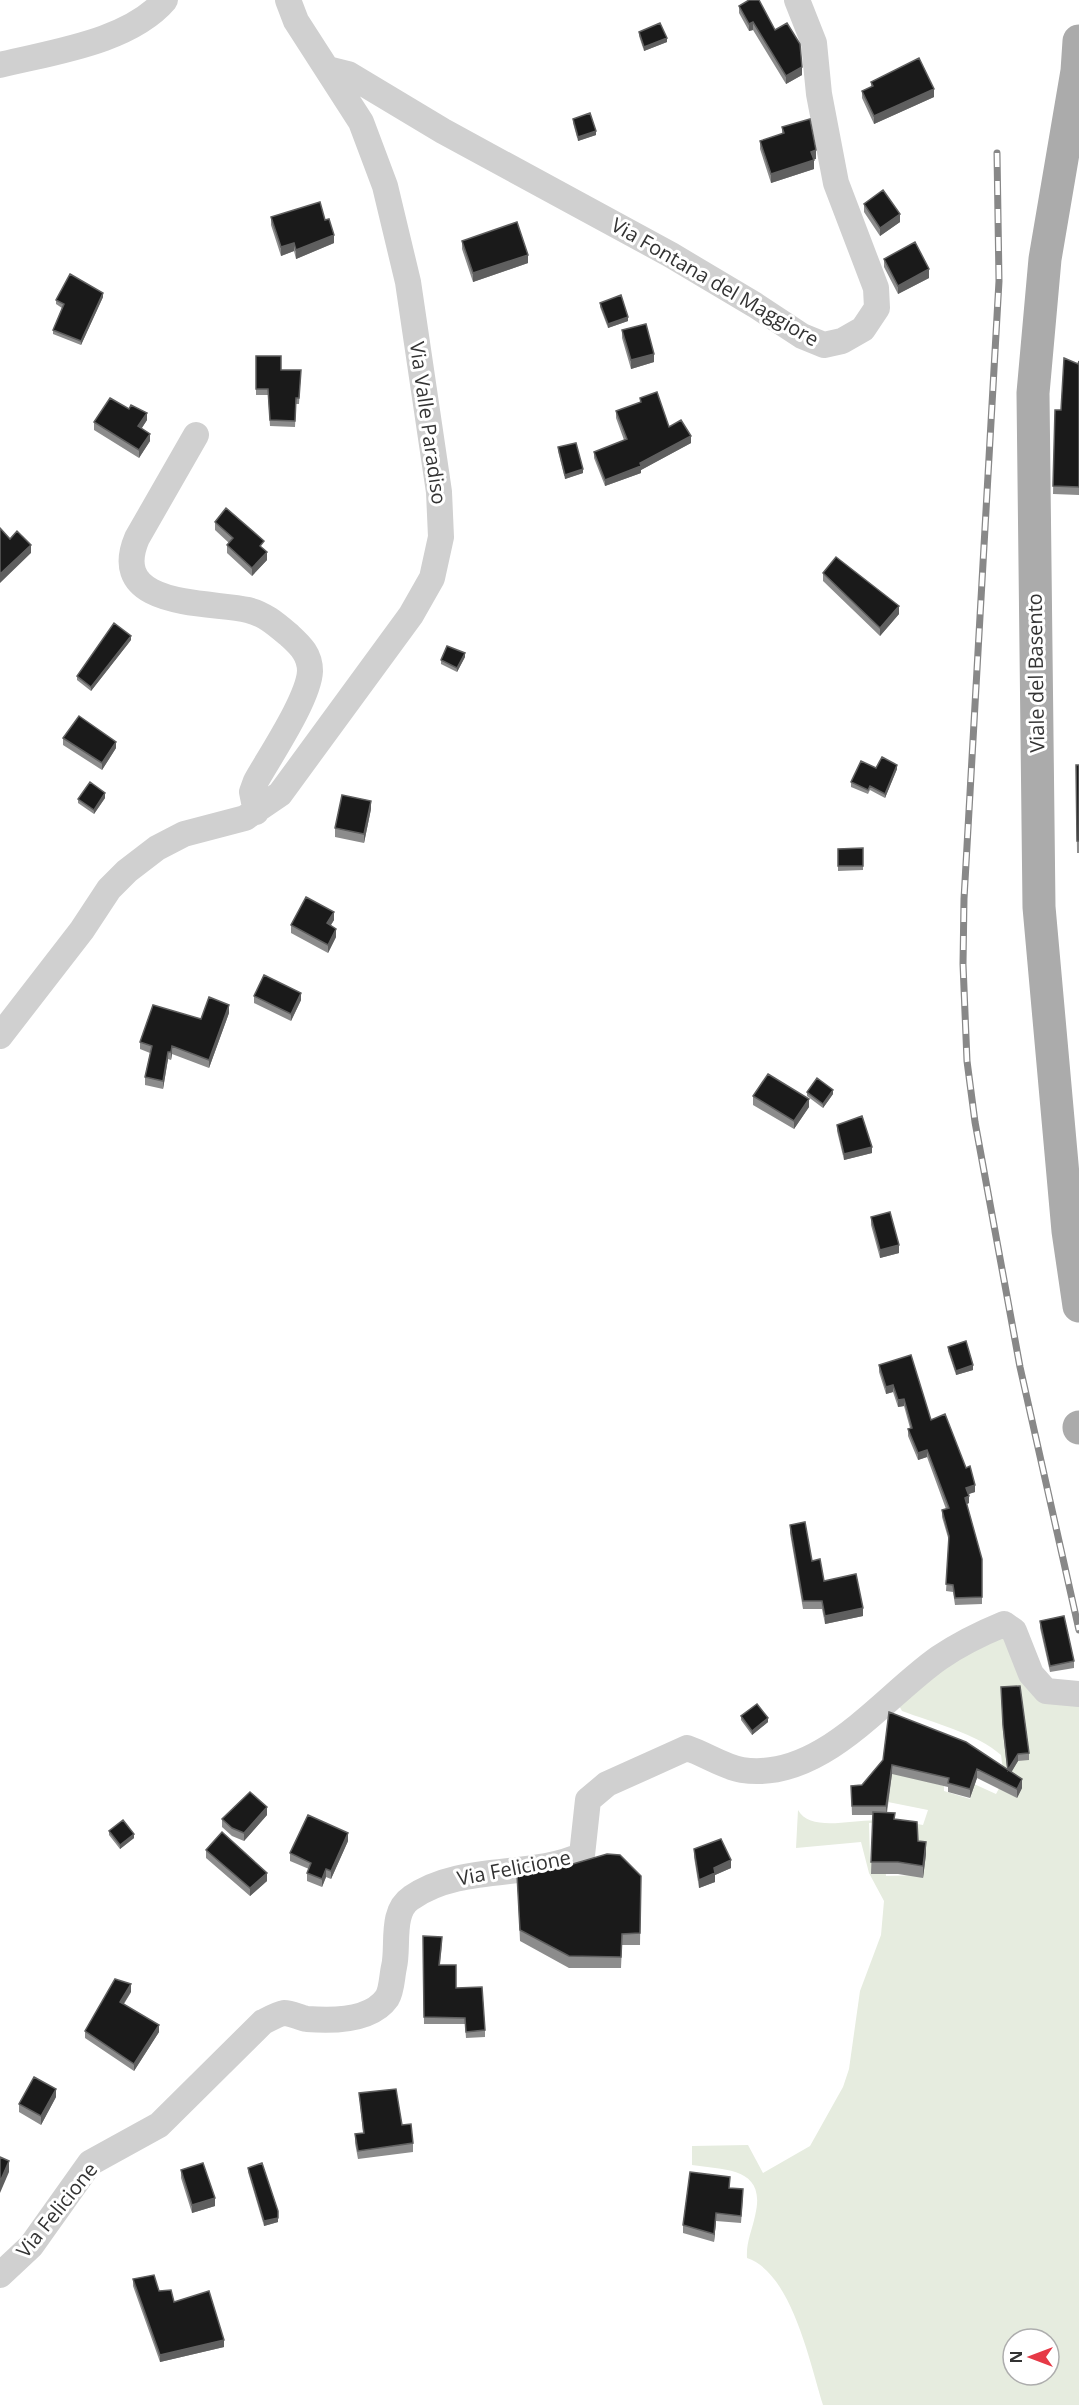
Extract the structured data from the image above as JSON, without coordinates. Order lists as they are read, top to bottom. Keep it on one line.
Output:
{"streets":{"main road":["Viale del Basento"],"street":["Via Fontana del Maggiore","Via Valle Paradiso","Via Felicione"]},"crossings":[["Via Fontana del Maggiore","Via Valle Paradiso"]],"north":"left"}
